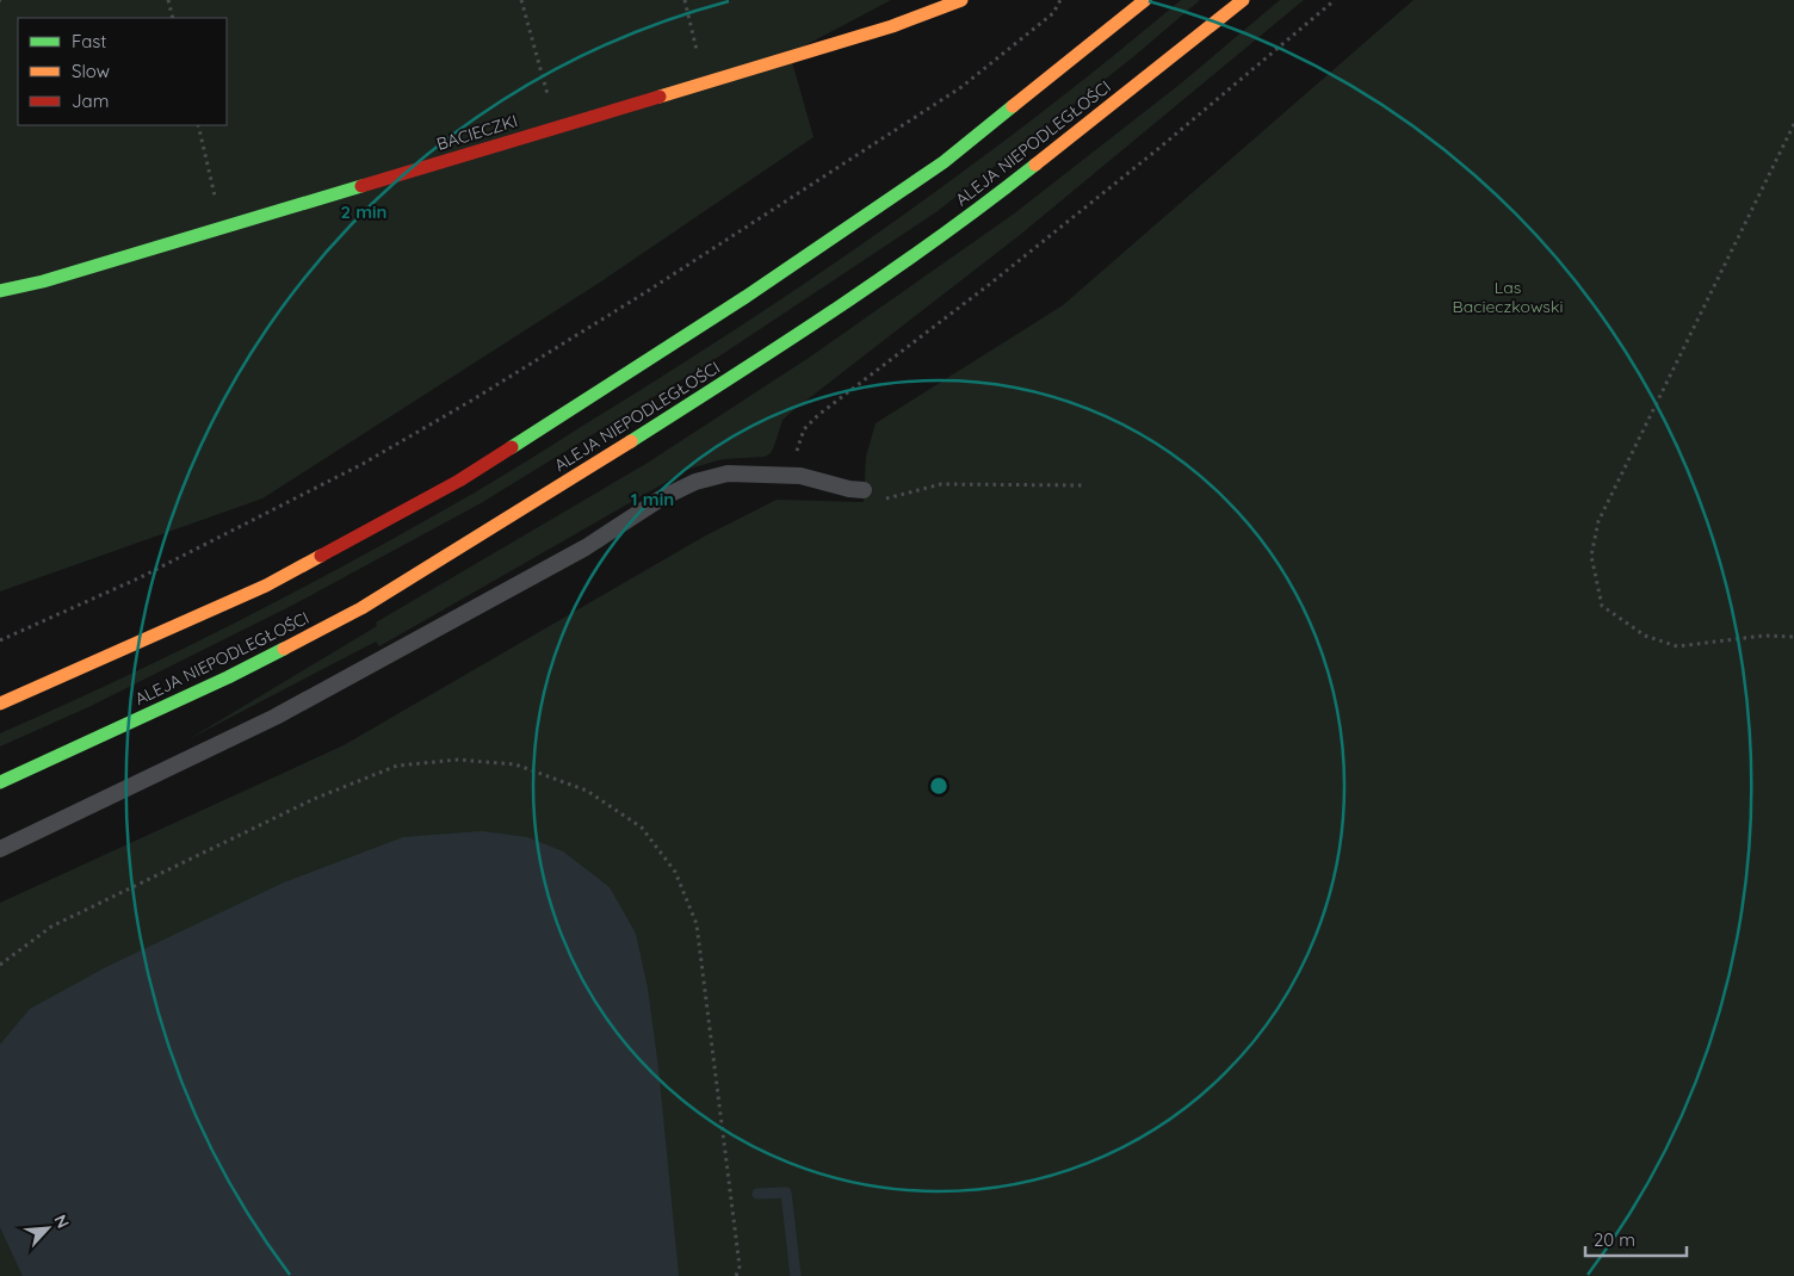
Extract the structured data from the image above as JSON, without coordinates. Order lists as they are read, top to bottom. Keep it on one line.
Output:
{"streets":{"main road":["BACIECZKI","ALEJA NIEPODLEGŁOŚCI"]},"parks":["Las Bacieczkowski"],"legend":["Fast","Slow","Jam"],"scale_bar":"20 m","north":"top right","rings":["2 min","1 min"]}
